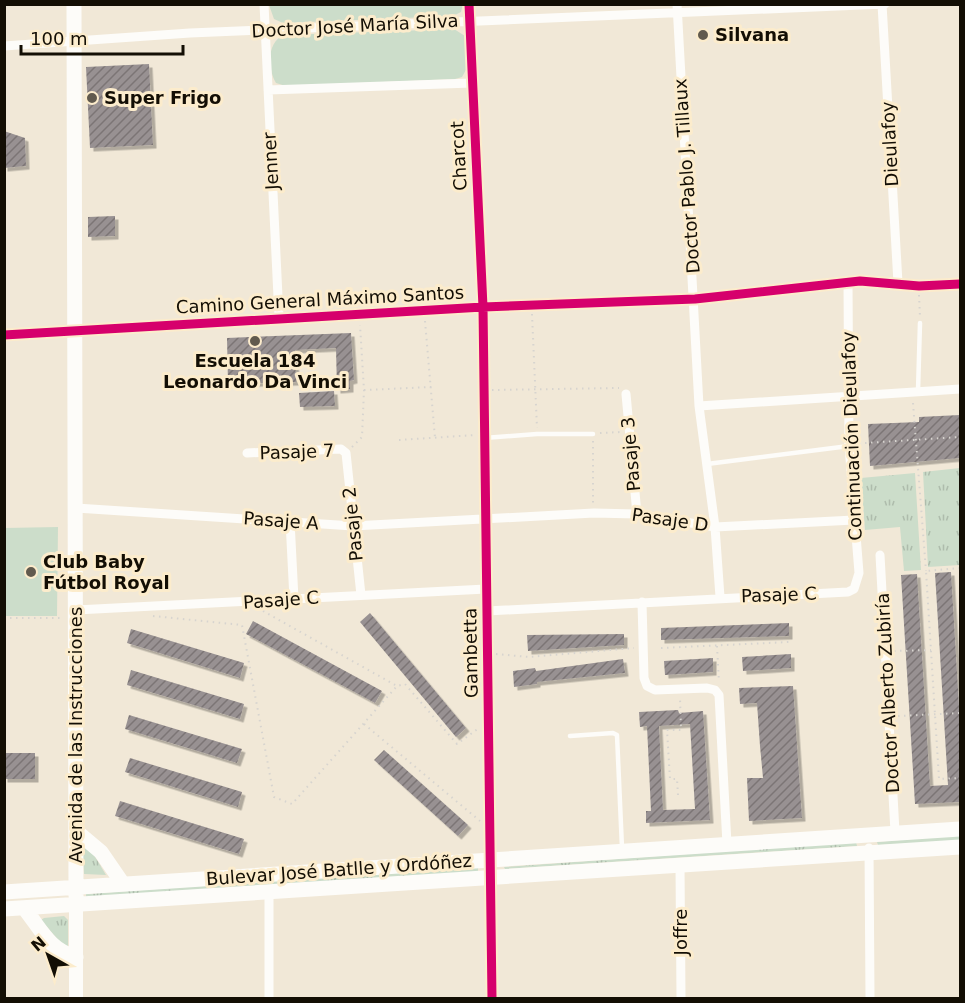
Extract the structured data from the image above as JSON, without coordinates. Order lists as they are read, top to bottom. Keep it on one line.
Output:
{"streets":{"main road":["Avenida de las Instrucciones","Bulevar José Batlle y Ordóñez"],"street":["Doctor José María Silva","Dieulafoy","Charcot","Jenner","Doctor Pablo J. Tillaux","Camino General Máximo Santos","Continuación Dieulafoy","Pasaje 7","Pasaje 3","Pasaje D","Pasaje A","Pasaje 2","Pasaje C","Gambetta","Doctor Alberto Zubiría","Joffre"]},"crossings":[["Doctor José María Silva","Dieulafoy"],["Doctor José María Silva","Charcot"],["Doctor José María Silva","Jenner"],["Doctor José María Silva","Doctor Pablo J. Tillaux"],["Doctor José María Silva","Avenida de las Instrucciones"],["Dieulafoy","Camino General Máximo Santos"],["Charcot","Camino General Máximo Santos"],["Charcot","Gambetta"],["Jenner","Camino General Máximo Santos"],["Doctor Pablo J. Tillaux","Camino General Máximo Santos"],["Doctor Pablo J. Tillaux","Pasaje D"],["Doctor Pablo J. Tillaux","Pasaje C"],["Camino General Máximo Santos","Continuación Dieulafoy"],["Camino General Máximo Santos","Gambetta"],["Camino General Máximo Santos","Avenida de las Instrucciones"],["Continuación Dieulafoy","Pasaje D"],["Continuación Dieulafoy","Pasaje C"],["Pasaje 7","Pasaje 2"],["Pasaje 3","Pasaje D"],["Pasaje D","Pasaje A"],["Pasaje D","Gambetta"],["Pasaje A","Pasaje 2"],["Pasaje A","Gambetta"],["Pasaje A","Avenida de las Instrucciones"],["Pasaje 2","Pasaje C"],["Pasaje C","Gambetta"],["Pasaje C","Avenida de las Instrucciones"],["Gambetta","Bulevar José Batlle y Ordóñez"],["Doctor Alberto Zubiría","Bulevar José Batlle y Ordóñez"],["Avenida de las Instrucciones","Bulevar José Batlle y Ordóñez"],["Bulevar José Batlle y Ordóñez","Joffre"]],"places":["Silvana","Super Frigo","Escuela 184 Leonardo Da Vinci","Club Baby Fútbol Royal"],"scale_bar":"100 m","north":"top left"}
